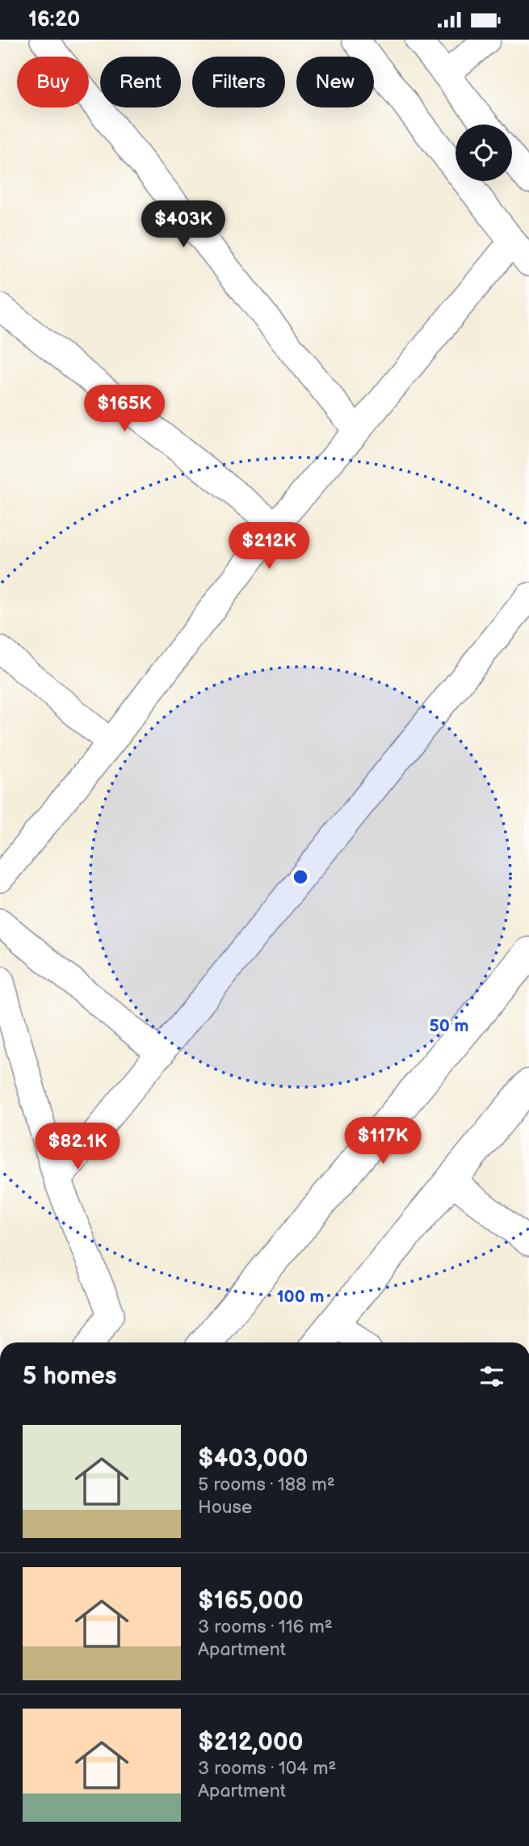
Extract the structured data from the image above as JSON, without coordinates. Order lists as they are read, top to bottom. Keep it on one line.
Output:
{"page":{"status":"16:20","chip":["Buy","Rent","Filters","New"],"price":["$403K","$165K","$212K","$117K","$82.1K"],"heading":"5 homes","list":[{"name":"$403,000","note":"5 rooms · 188 m² · House"},{"name":"$165,000","note":"3 rooms · 116 m² · Apartment"},{"name":"$212,000","note":"3 rooms · 104 m² · Apartment"}]},"rings":["50 m","100 m"]}
